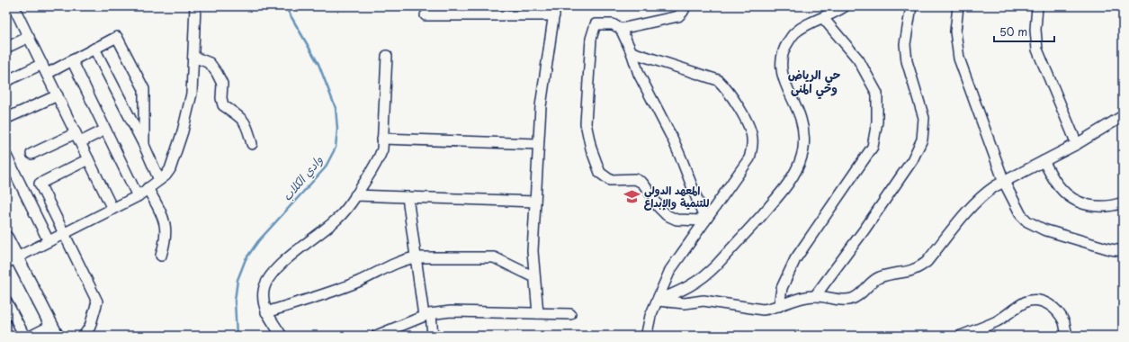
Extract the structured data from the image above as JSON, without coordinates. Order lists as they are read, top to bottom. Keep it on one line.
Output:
{"districts":["حي الرياض وحي المنى"],"water":["وادي الكلاب"],"places":{"school or university":["المعهد الدولي للتنمية والإبداع"]},"scale_bar":"50 m"}
